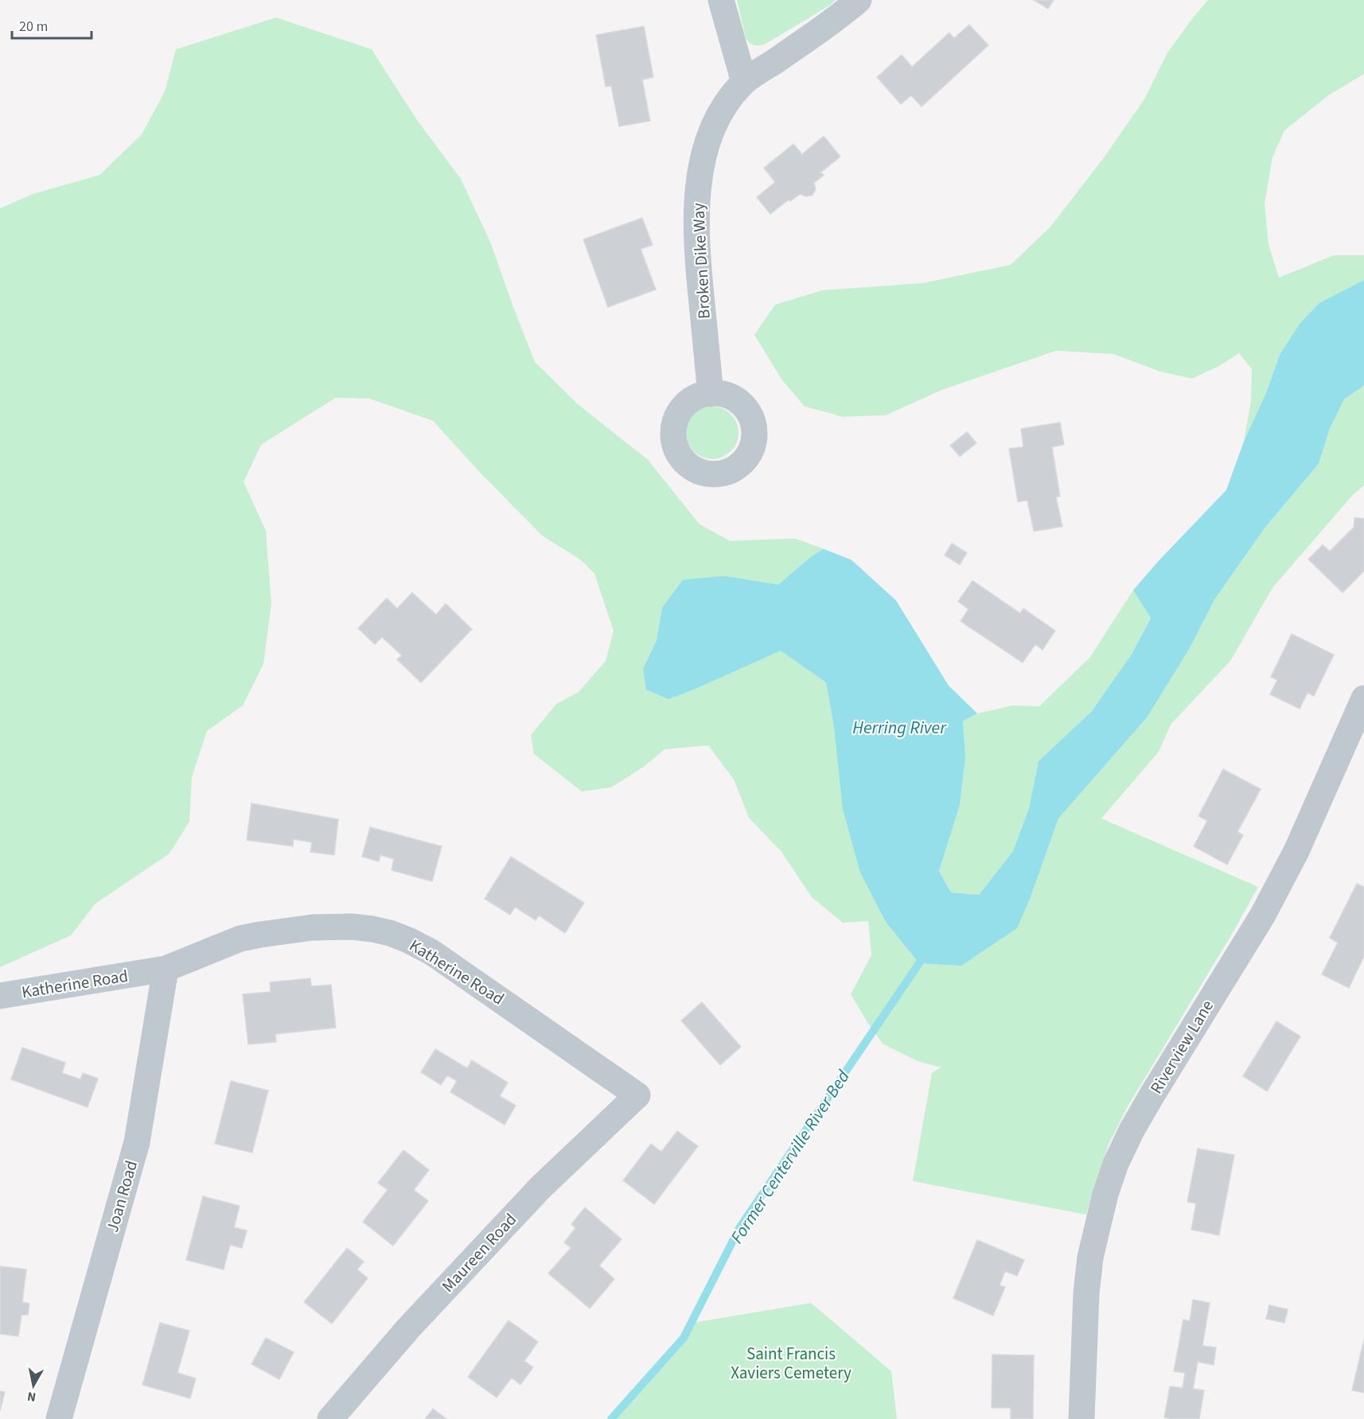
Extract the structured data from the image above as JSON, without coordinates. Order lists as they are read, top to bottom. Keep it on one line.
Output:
{"streets":{"street":["Broken Dike Way","Katherine Road","Riverview Lane","Joan Road","Maureen Road"]},"crossings":[["Katherine Road","Joan Road"],["Katherine Road","Maureen Road"]],"water":["Herring River","Former Centerville River Bed"],"parks":["Saint Francis Xaviers Cemetery"],"scale_bar":"20 m","north":"bottom"}
